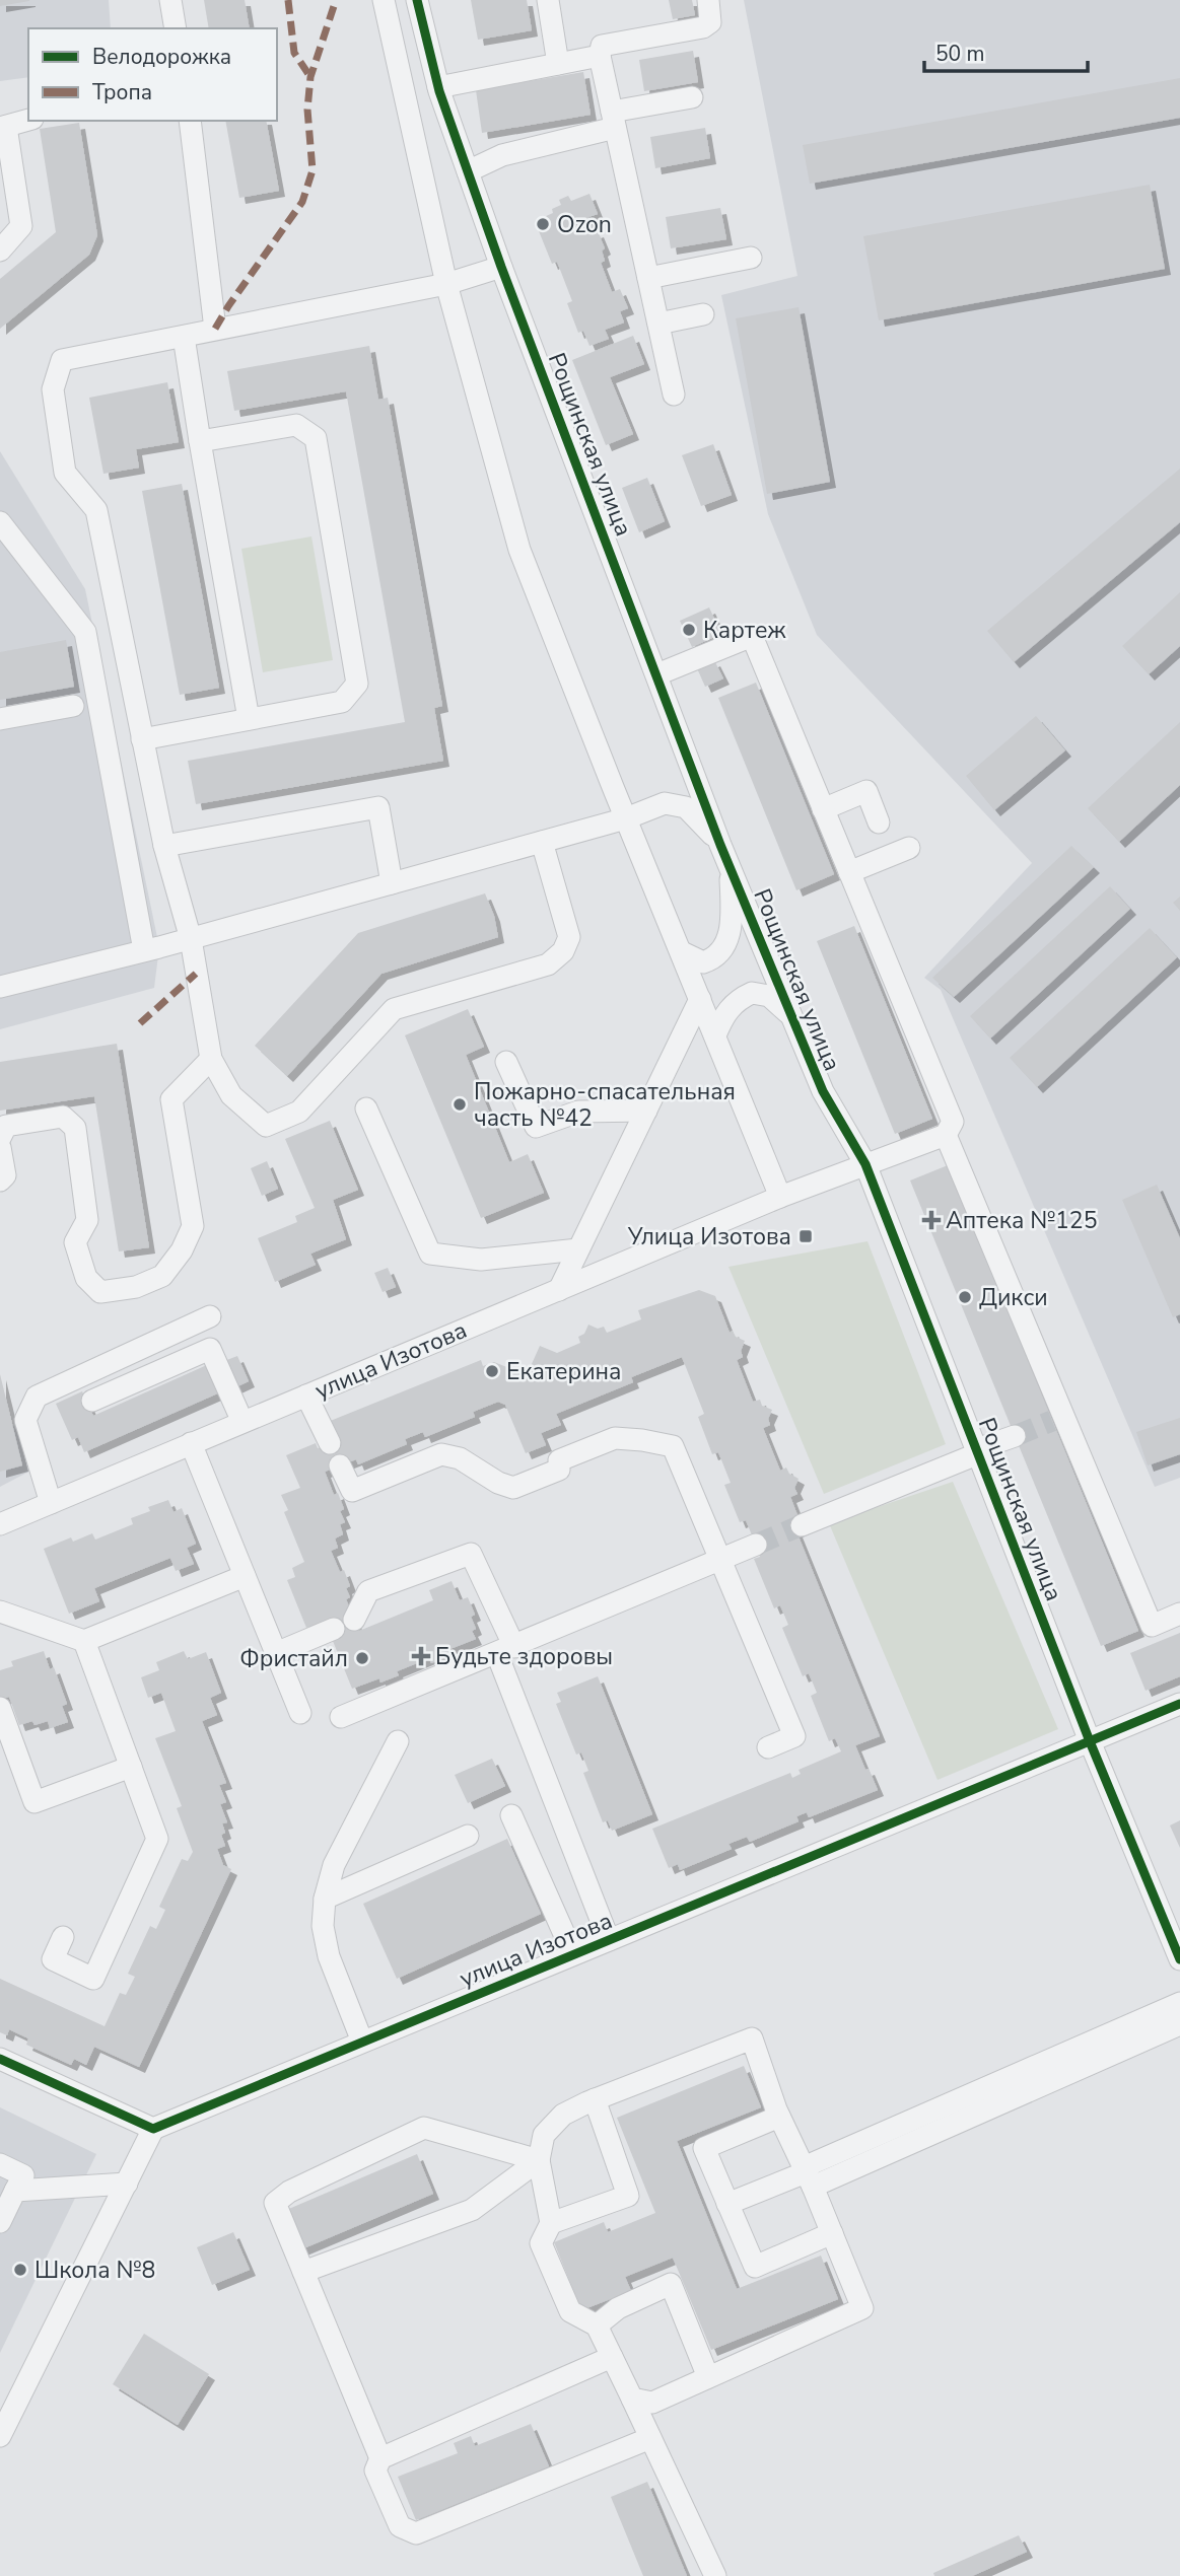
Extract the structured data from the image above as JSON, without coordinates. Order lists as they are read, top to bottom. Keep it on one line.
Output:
{"streets":{"street":["Рощинская улица","улица Изотова"]},"crossings":[["Рощинская улица","улица Изотова"]],"places":{"other":["Ozon","Картеж","Пожарно-спасательная часть №42","Дикси","Екатерина","Фристайл","Школа №8"],"health":["Аптека №125","Будьте здоровы"],"transit":["Улица Изотова"]},"legend":["Велодорожка","Тропа"],"scale_bar":"50 m"}
